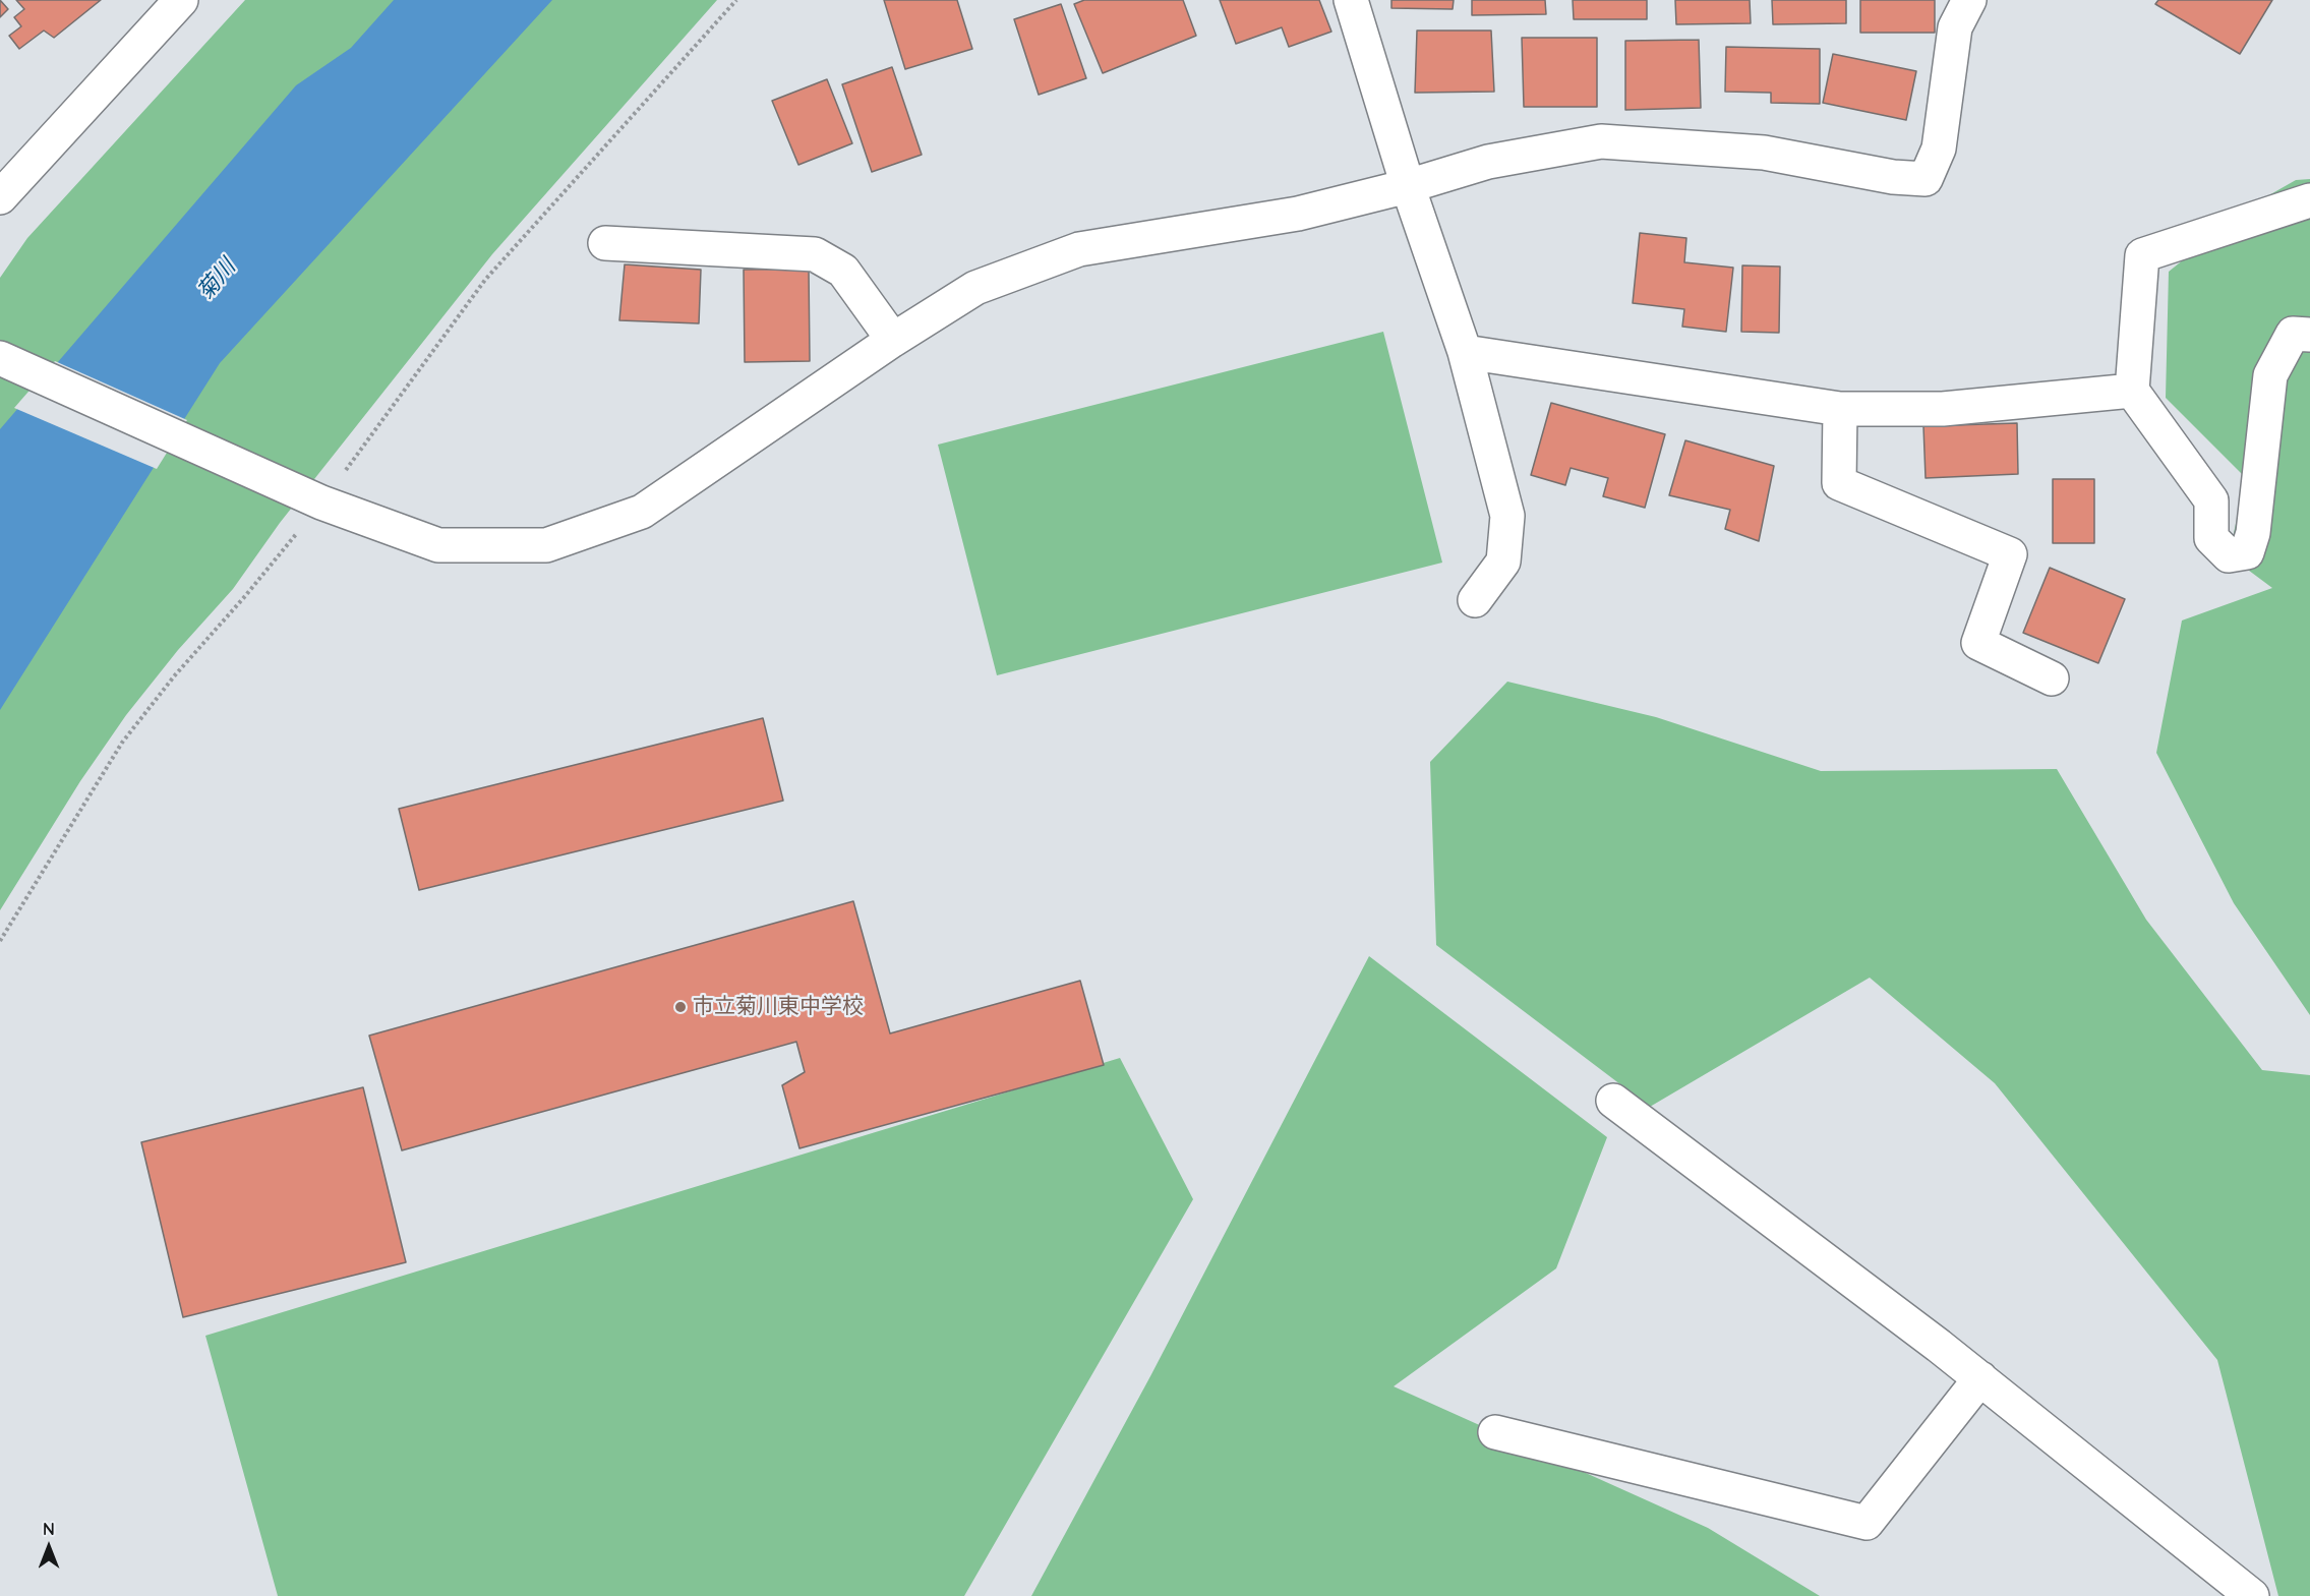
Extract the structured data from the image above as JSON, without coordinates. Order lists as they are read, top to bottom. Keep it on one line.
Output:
{"water":["菊川"],"places":["市立菊川東中学校"],"north":"top"}
